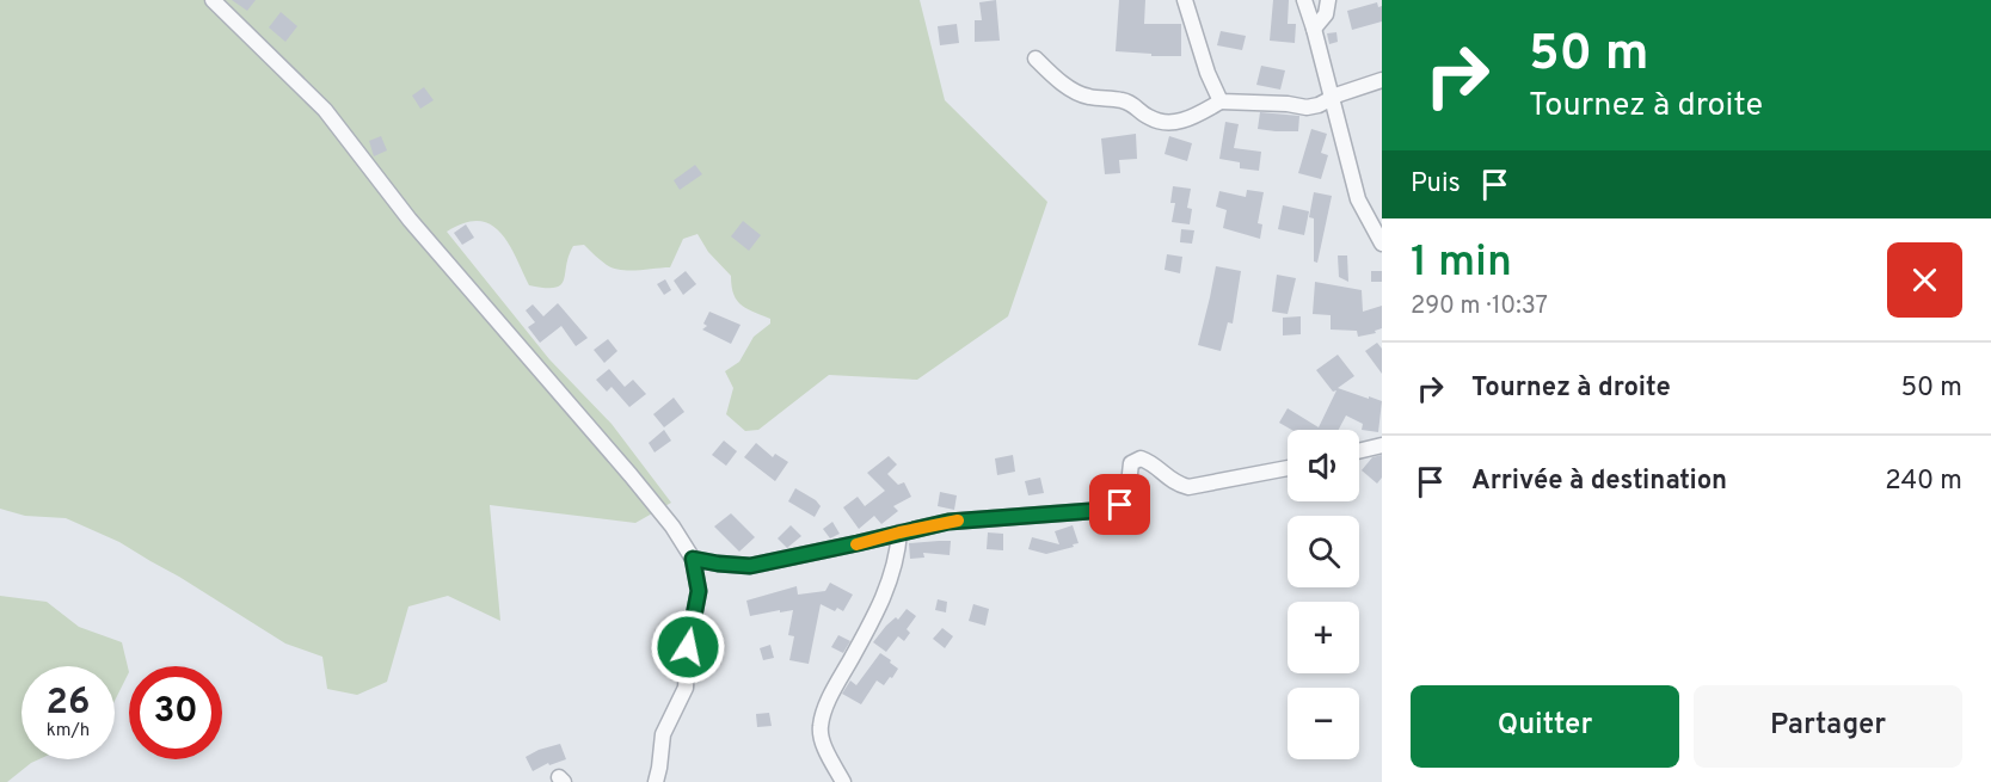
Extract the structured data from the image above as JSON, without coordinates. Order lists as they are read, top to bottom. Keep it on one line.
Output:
{"page":{"turn":["50 m","Tournez à droite"],"then":"Puis","heading":["1 min","290 m · 10:37"],"list":[{"name":"Tournez à droite","value":"50 m"},{"name":"Arrivée à destination","value":"240 m"}],"map_buttons":["+","−"],"speed":"26 km/h","limit":"30","buttons":["Quitter","Partager"]}}
